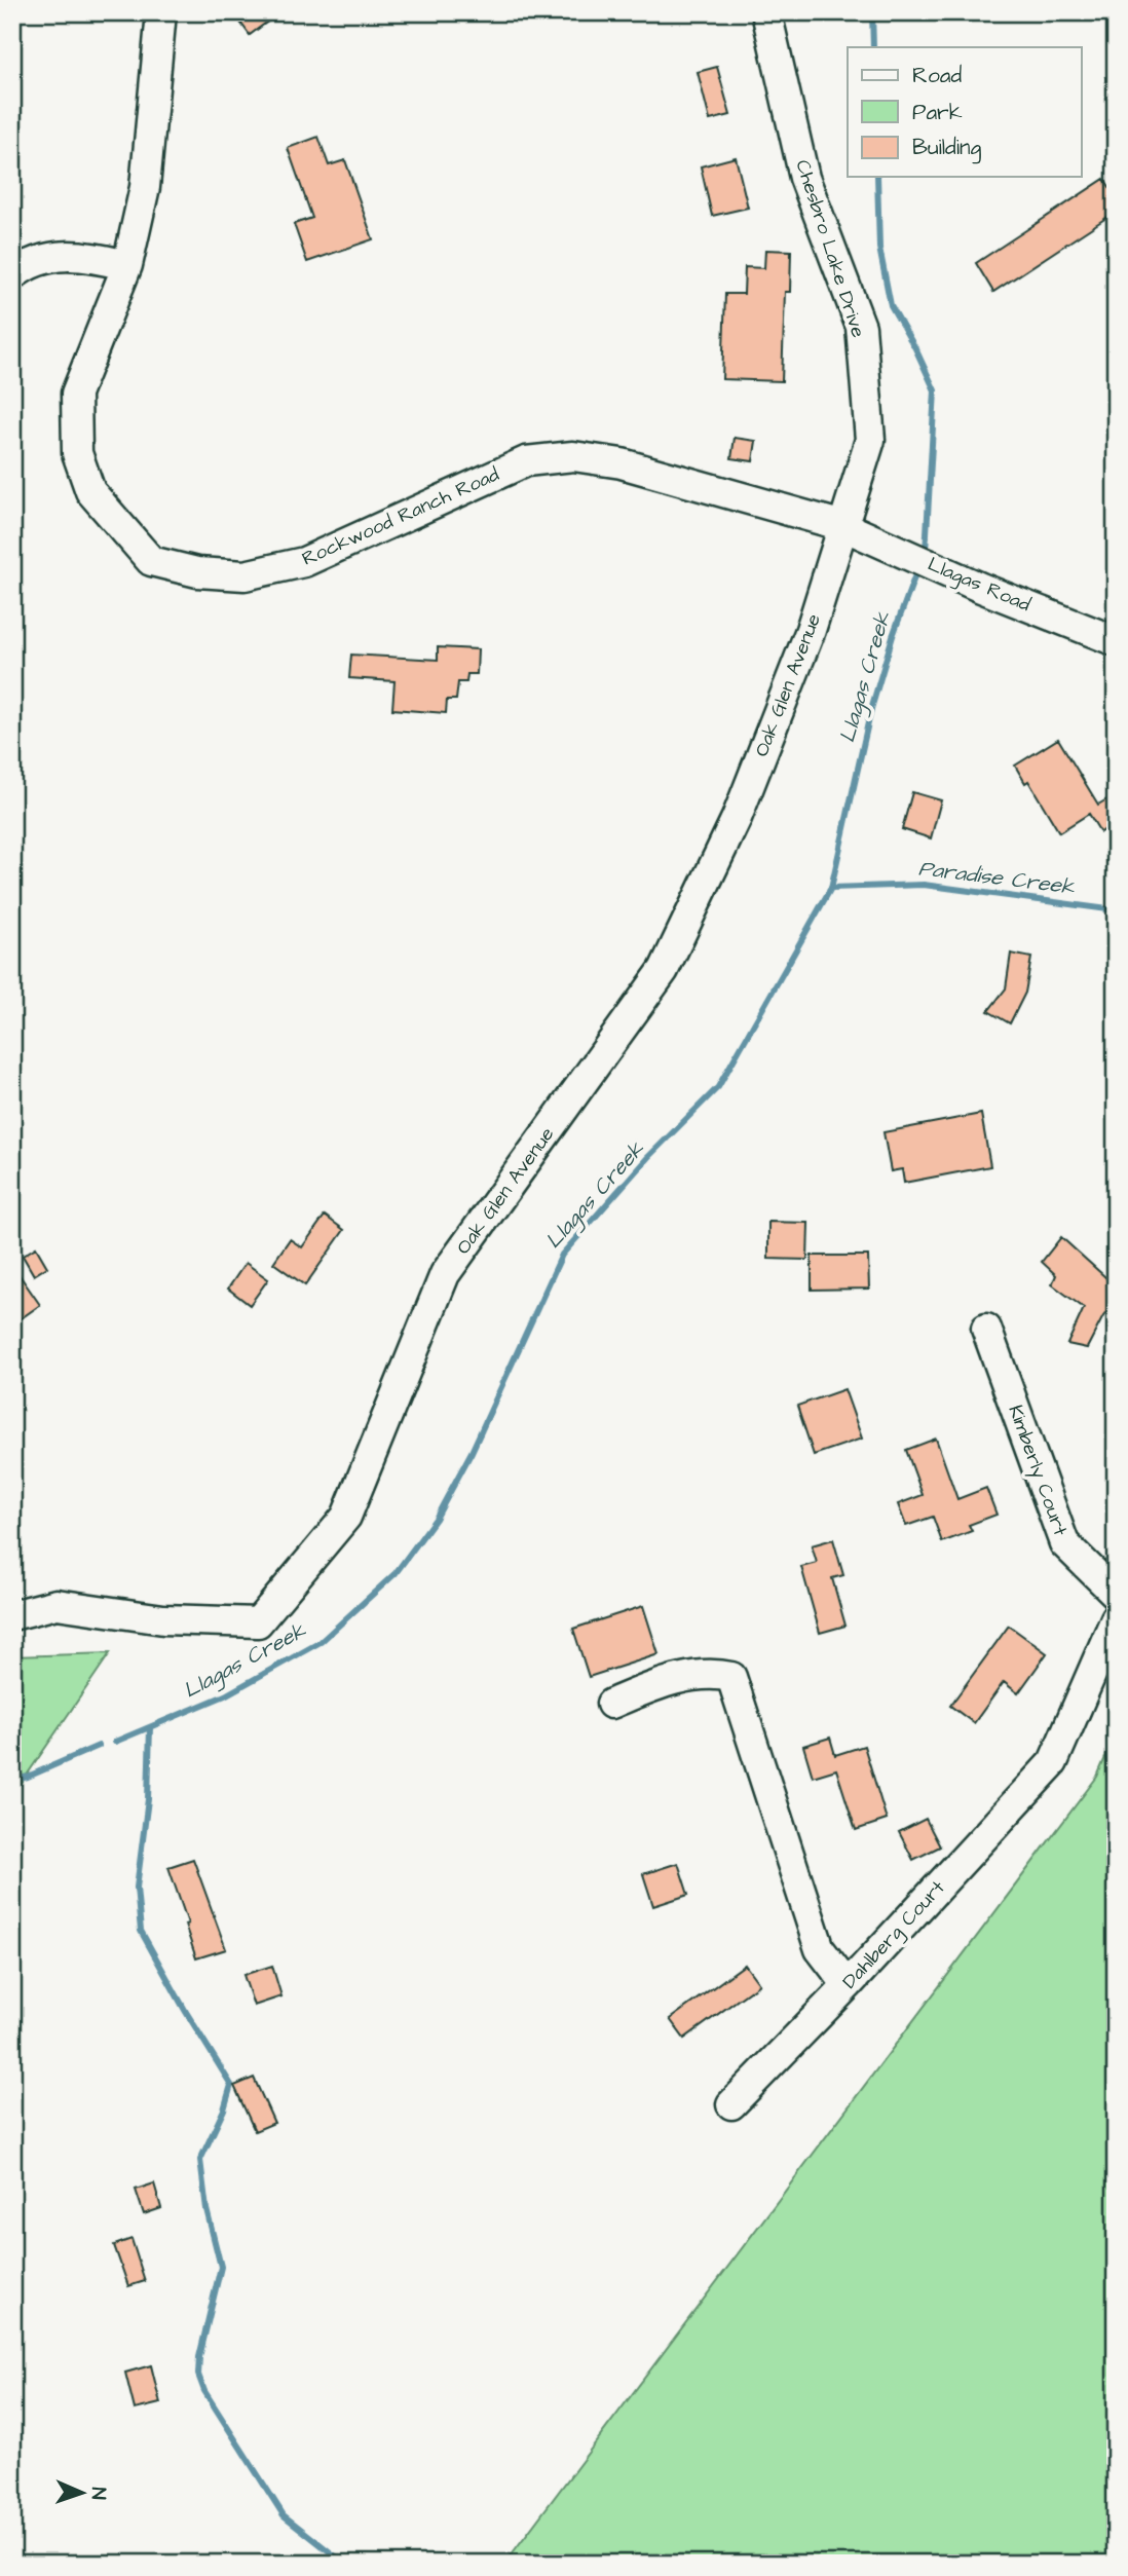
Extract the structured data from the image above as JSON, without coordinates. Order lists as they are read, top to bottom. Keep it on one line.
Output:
{"streets":{"street":["Chesbro Lake Drive","Rockwood Ranch Road","Llagas Road","Oak Glen Avenue","Kimberly Court","Dahlberg Court"]},"crossings":[["Chesbro Lake Drive","Rockwood Ranch Road"],["Chesbro Lake Drive","Llagas Road"],["Chesbro Lake Drive","Oak Glen Avenue"],["Rockwood Ranch Road","Llagas Road"],["Rockwood Ranch Road","Oak Glen Avenue"],["Llagas Road","Oak Glen Avenue"]],"water":["Llagas Creek","Paradise Creek"],"legend":["Road","Park","Building"],"north":"right"}
